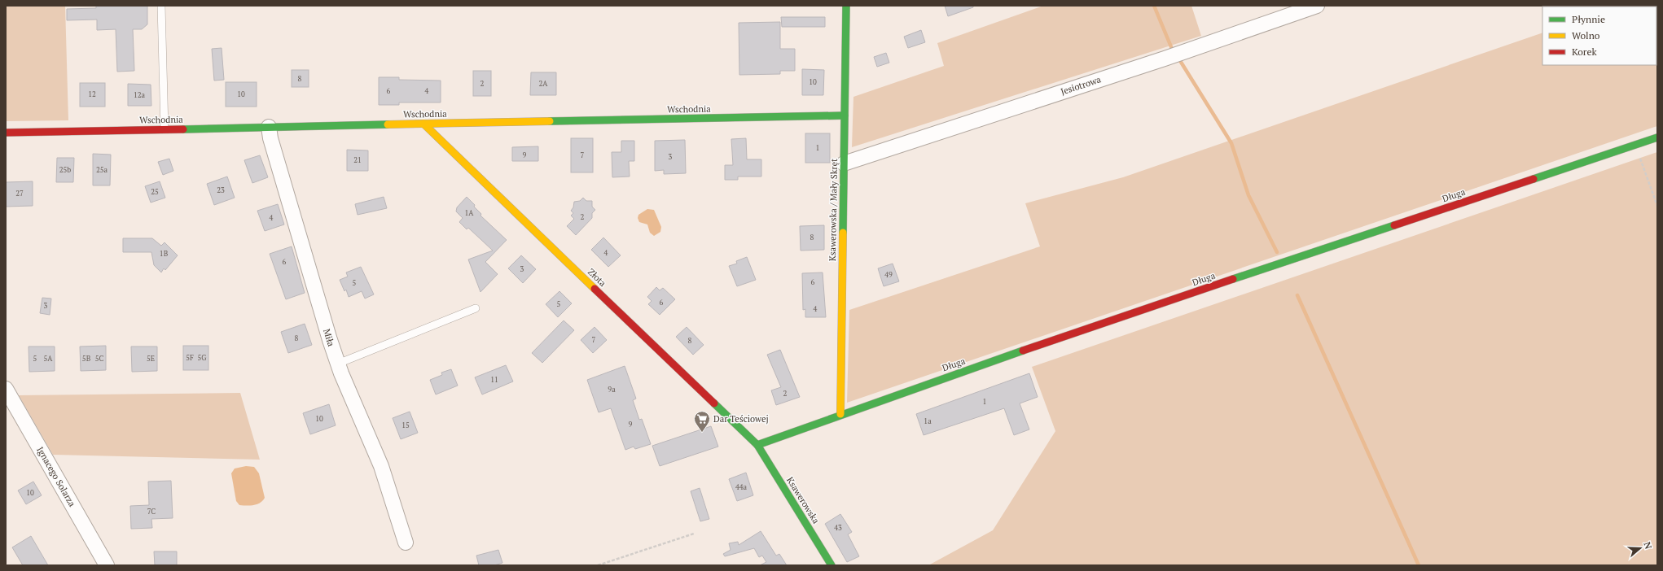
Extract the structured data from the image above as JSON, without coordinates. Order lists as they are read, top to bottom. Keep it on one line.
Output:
{"streets":{"street":["Jesiotrowa","Wschodnia","Długa","Ksawerowska / Mały Skręt","Złota","Miła","Ignacego Solarza","Ksawerowska"]},"crossings":[["Jesiotrowa","Ksawerowska / Mały Skręt"],["Wschodnia","Ksawerowska / Mały Skręt"],["Wschodnia","Złota"],["Wschodnia","Miła"],["Długa","Ksawerowska / Mały Skręt"],["Długa","Złota"],["Długa","Ksawerowska"],["Złota","Ksawerowska"]],"places":{"supermarket":["Dar Teściowej"]},"house_numbers":["8","10","2","2A","6","4","12","10","12a","1","9","7","3","21","25b","25a","23","25","27","1A","2","4","8","4","1B","6","3","49","6","5","6","5","3","4","8","7","8","5F","5G","5","5A","5B","5C","5E","11","9a","2","1","10","1a","9","15","44a","10","7C","43"],"legend":["Płynnie","Wolno","Korek"],"north":"right"}
